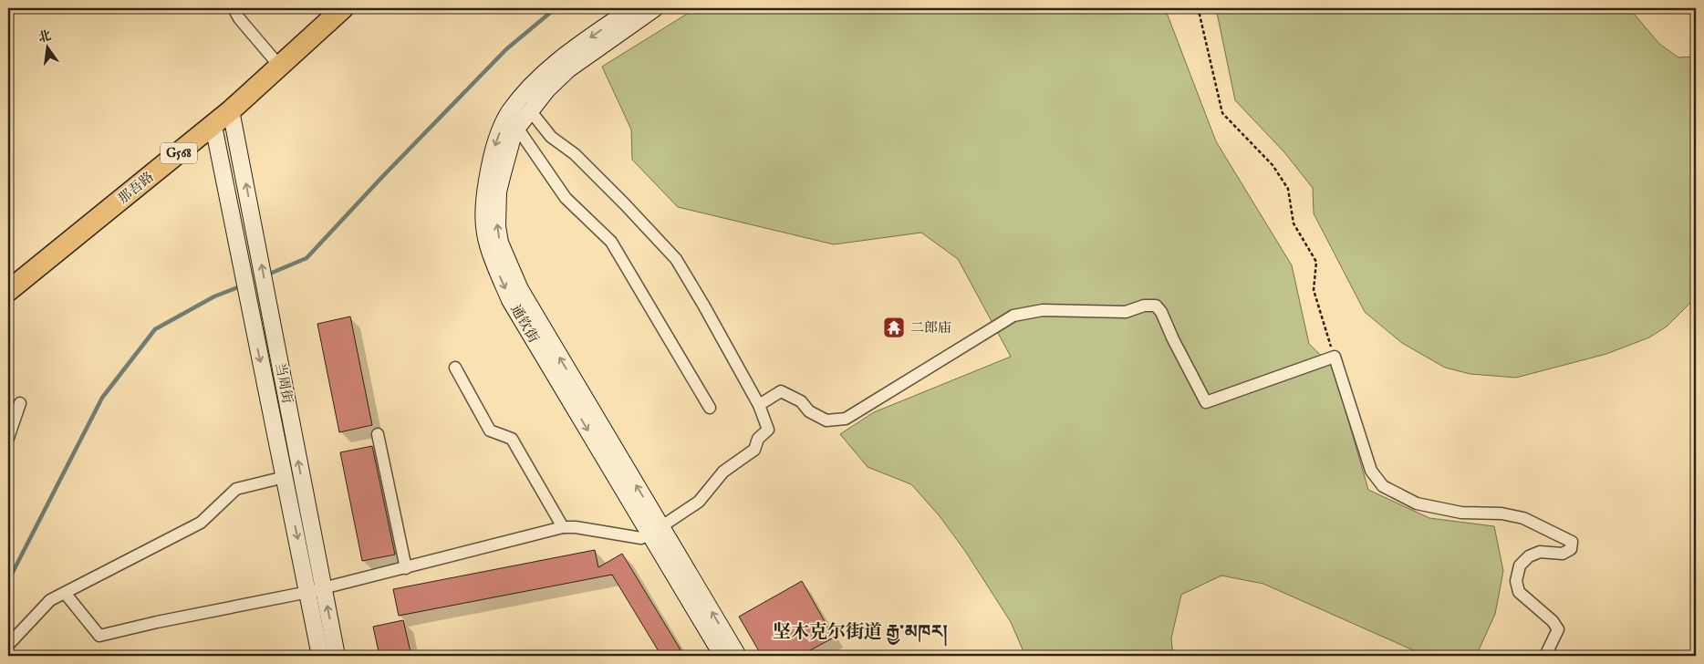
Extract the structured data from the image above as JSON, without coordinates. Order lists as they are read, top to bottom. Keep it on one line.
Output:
{"streets":{"highway":["G568","那吾路"],"main road":["通钦街","当周街"]},"crossings":[["那吾路","当周街"]],"districts":["坚木克尔街道 རྒྱ་མཁར།"],"places":{"temple":["二郎庙"]},"north":"top"}
